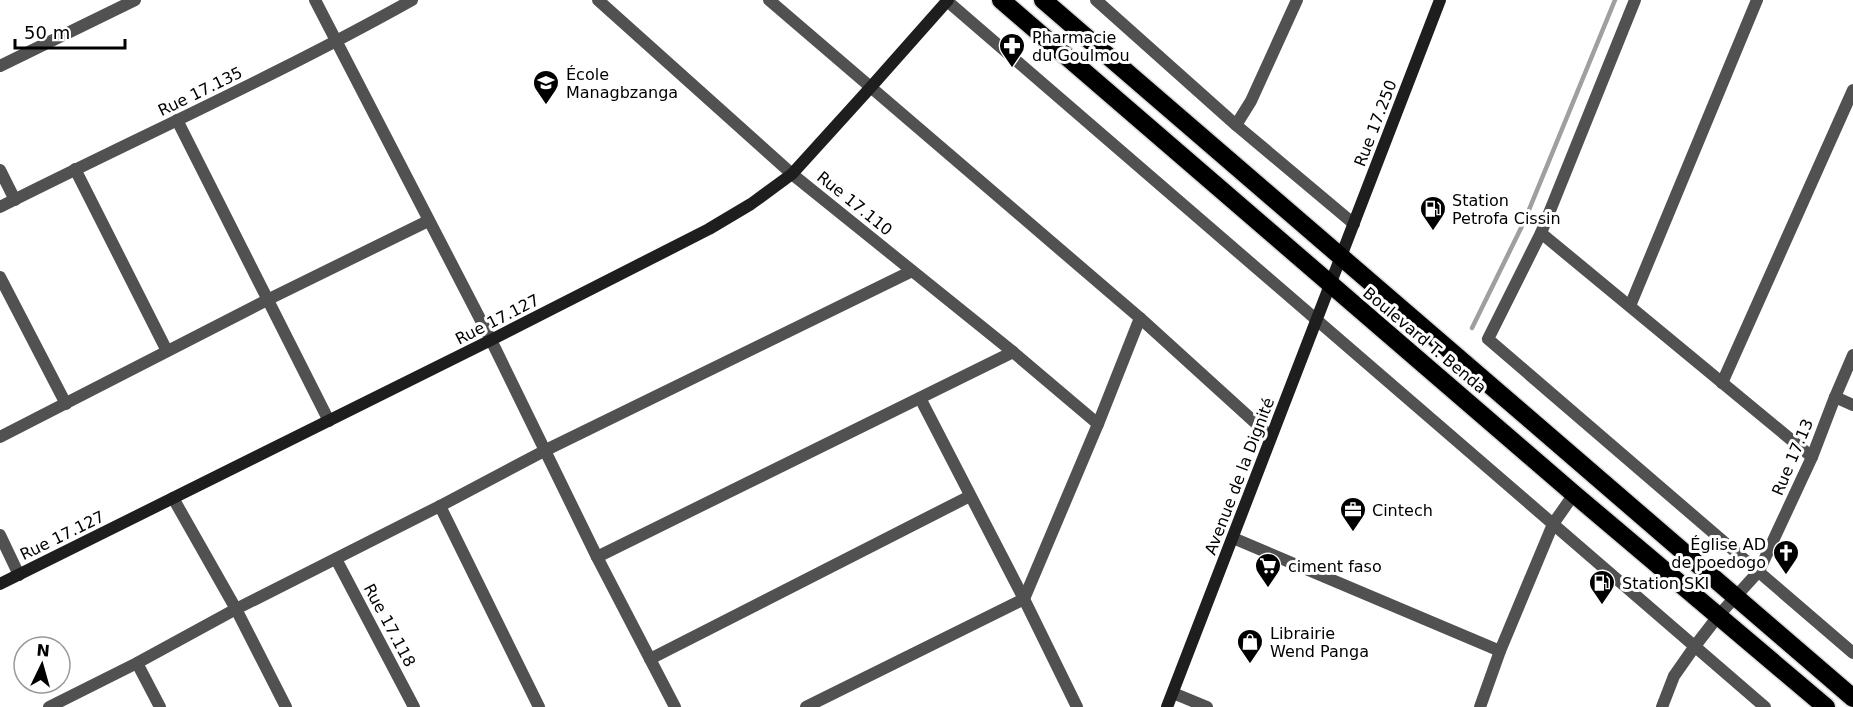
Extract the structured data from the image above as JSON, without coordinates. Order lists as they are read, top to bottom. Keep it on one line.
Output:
{"streets":{"highway":["Boulevard T. Benda"],"street":["Rue 17.135","Rue 17.250","Rue 17.110","Rue 17.127","Rue 17.13","Avenue de la Dignité","Rue 17.118"]},"crossings":[["Rue 17.250","Boulevard T. Benda"],["Rue 17.250","Avenue de la Dignité"],["Rue 17.110","Rue 17.127"],["Boulevard T. Benda","Rue 17.13"],["Boulevard T. Benda","Avenue de la Dignité"]],"places":{"pharmacy":["Pharmacie du Goulmou"],"school or university":["École Managbzanga"],"fuel station":["Station Petrofa Cissin","Station SKI"],"office":["Cintech"],"church":["Église AD de poedogo"],"supermarket":["ciment faso"],"shop":["Librairie Wend Panga"]},"scale_bar":"50 m","north":"top"}
